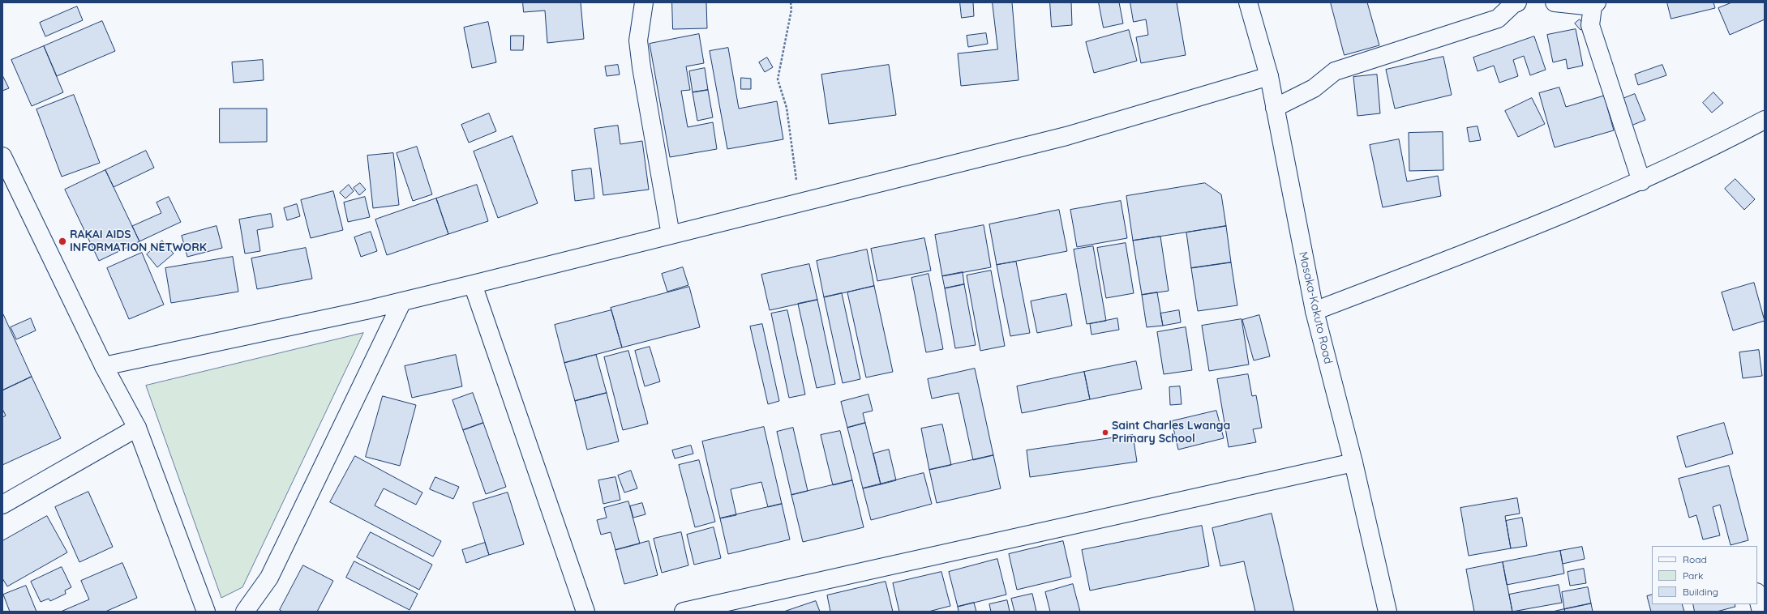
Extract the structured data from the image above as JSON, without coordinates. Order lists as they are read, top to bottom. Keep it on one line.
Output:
{"streets":{"main road":["Masaka-Kakuto Road"]},"places":["RAKAI AIDS INFORMATION NETWORK","Saint Charles Lwanga Primary School"],"legend":["Road","Park","Building"]}
